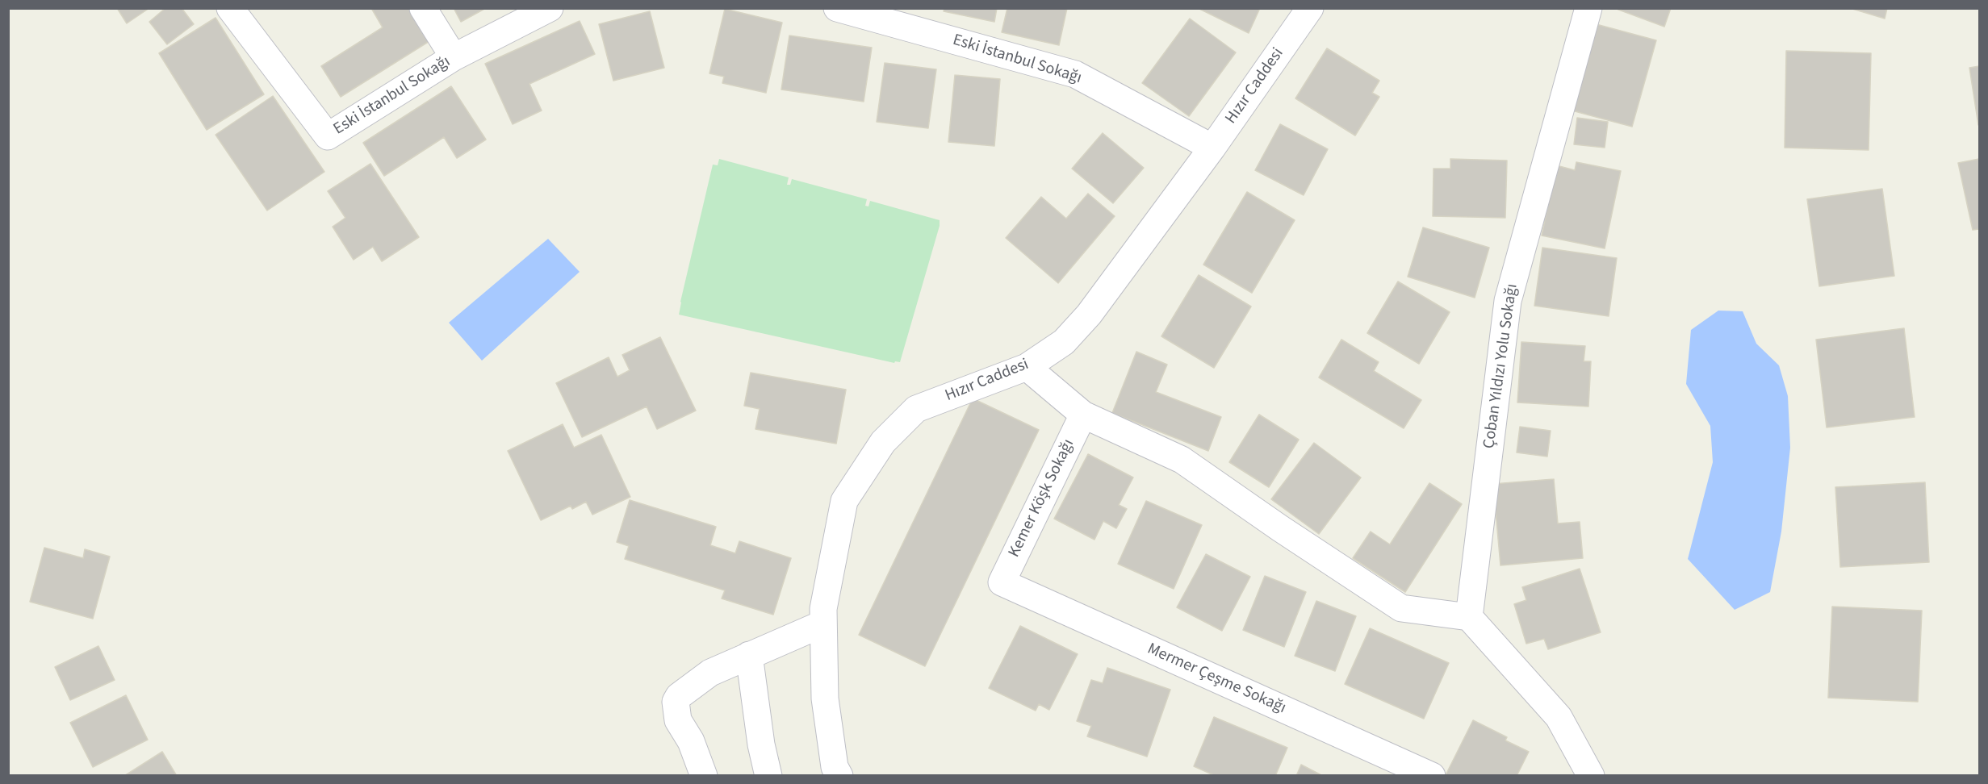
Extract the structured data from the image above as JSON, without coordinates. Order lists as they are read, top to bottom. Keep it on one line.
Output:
{"streets":{"street":["Eski İstanbul Sokağı","Hızır Caddesi","Çoban Yıldızı Yolu Sokağı","Kemer Köşk Sokağı","Mermer Çeşme Sokağı"]},"crossings":[["Eski İstanbul Sokağı","Hızır Caddesi"],["Kemer Köşk Sokağı","Mermer Çeşme Sokağı"]]}
